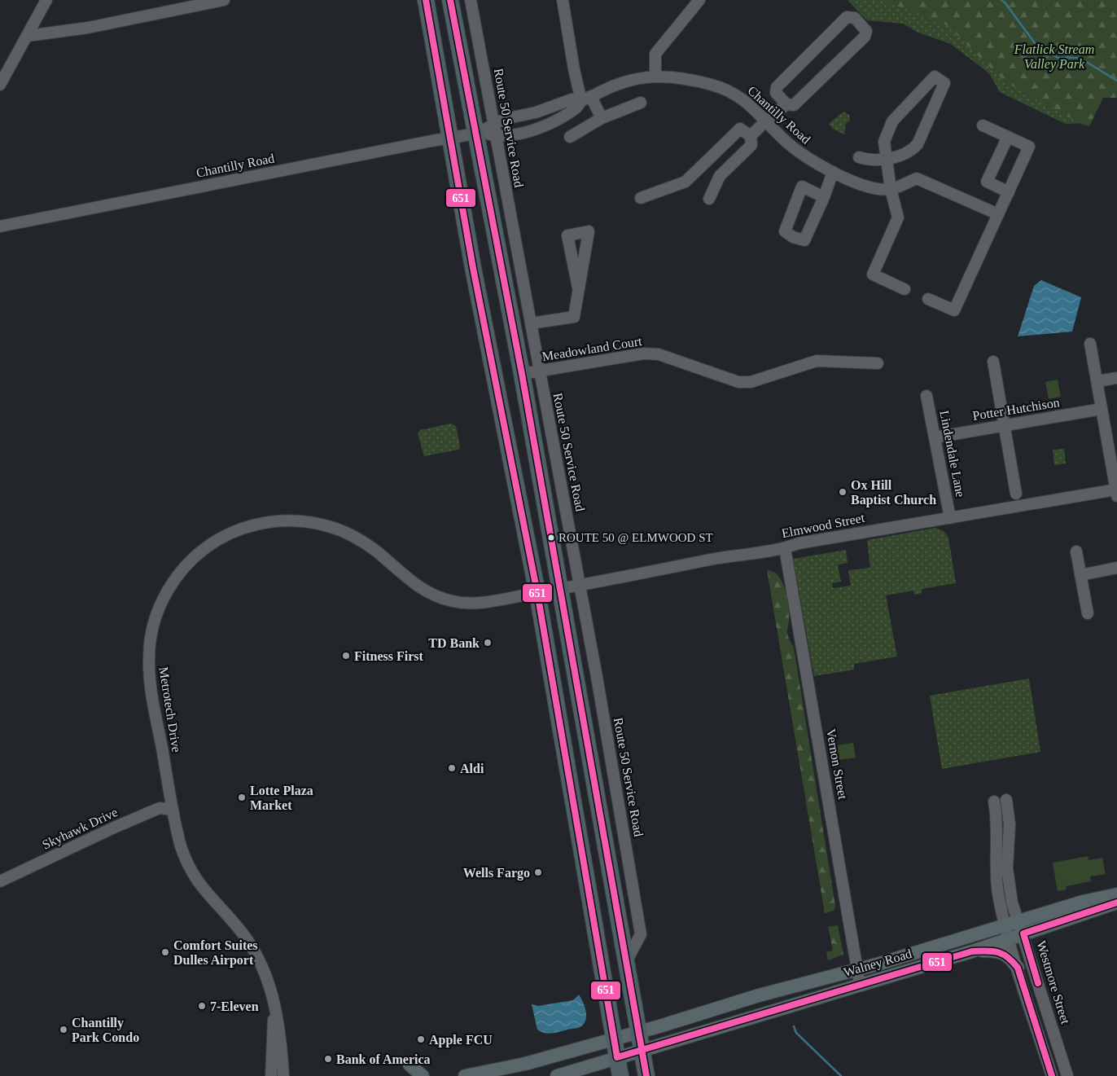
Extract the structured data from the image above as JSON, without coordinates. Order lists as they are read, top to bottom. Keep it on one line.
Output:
{"streets":{"main road":["Walney Road"],"street":["Chantilly Road","Route 50 Service Road","Meadowland Court","Potter Hutchison","Lindendale Lane","Elmwood Street","Metrotech Drive","Vernon Street","Skyhawk Drive","Westmore Street"]},"crossings":[["Chantilly Road","Route 50 Service Road"],["Route 50 Service Road","Meadowland Court"],["Route 50 Service Road","Elmwood Street"],["Potter Hutchison","Lindendale Lane"],["Lindendale Lane","Elmwood Street"],["Elmwood Street","Metrotech Drive"],["Elmwood Street","Vernon Street"],["Metrotech Drive","Skyhawk Drive"],["Vernon Street","Walney Road"],["Walney Road","Westmore Street"]],"parks":["Flatlick Stream Valley Park"],"places":["Ox Hill Baptist Church","ROUTE 50 @ ELMWOOD ST","TD Bank","Fitness First","Aldi","Lotte Plaza Market","Wells Fargo","Comfort Suites Dulles Airport","7-Eleven","Chantilly Park Condo","Apple FCU","Bank of America"],"lines":["transit line 651"]}
